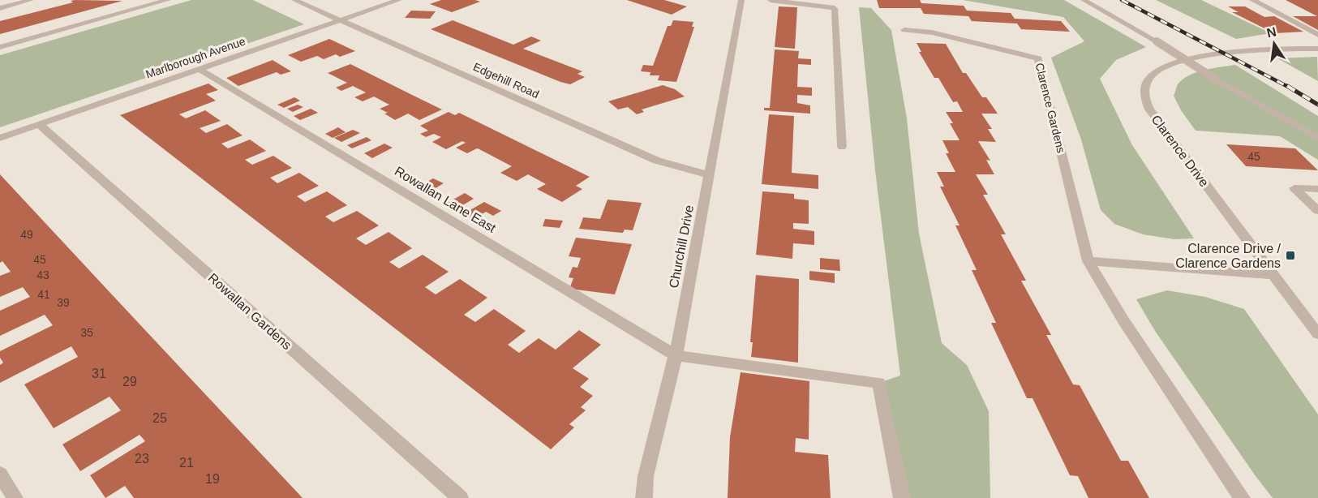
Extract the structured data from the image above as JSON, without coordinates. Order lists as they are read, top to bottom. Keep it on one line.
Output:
{"streets":{"street":["Marlborough Avenue","Edgehill Road","Clarence Gardens","Clarence Drive","Rowallan Lane East","Churchill Drive","Rowallan Gardens"]},"crossings":[["Marlborough Avenue","Edgehill Road"],["Marlborough Avenue","Rowallan Lane East"],["Marlborough Avenue","Rowallan Gardens"],["Edgehill Road","Churchill Drive"],["Rowallan Lane East","Churchill Drive"]],"places":{"transit":["Clarence Drive / Clarence Gardens"]},"house_numbers":["45","49","45","43","41","39","35","31","29","25","23","21","19"],"north":"top"}
